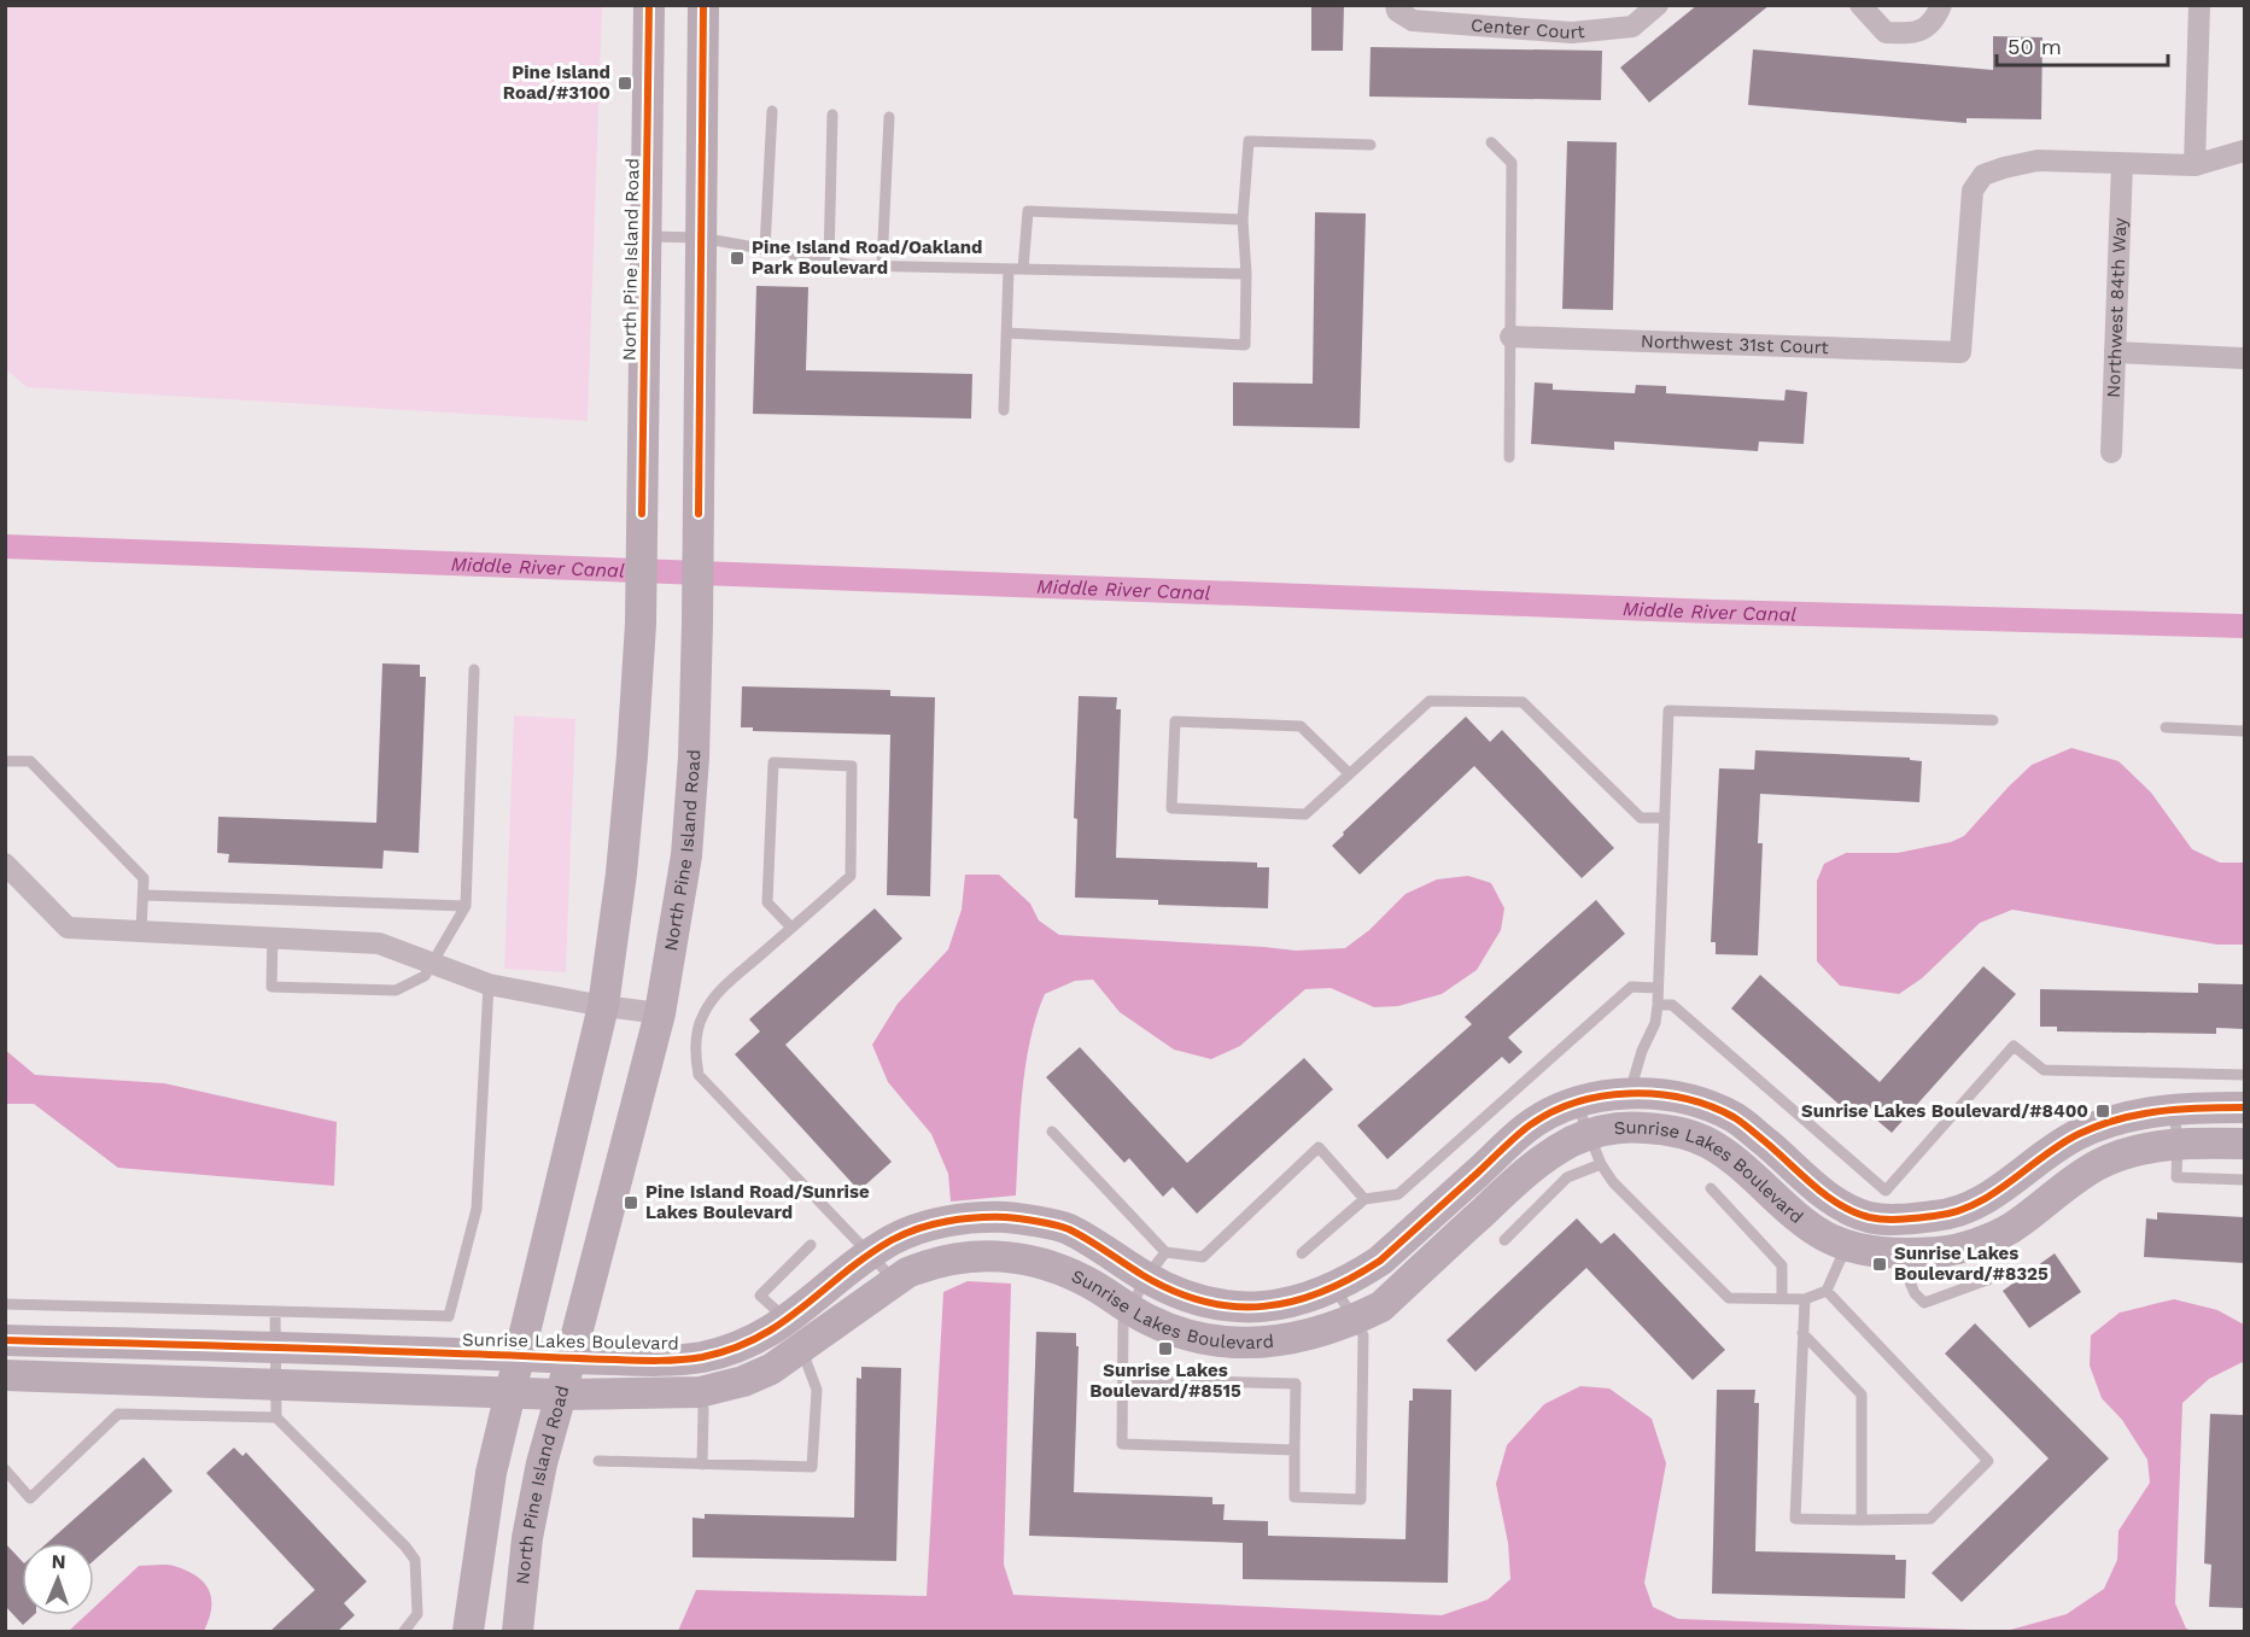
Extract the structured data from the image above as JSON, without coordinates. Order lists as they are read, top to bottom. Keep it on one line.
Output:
{"streets":{"street":["Center Court","North Pine Island Road","Northwest 84th Way","Northwest 31st Court","Sunrise Lakes Boulevard"]},"crossings":[["North Pine Island Road","Sunrise Lakes Boulevard"],["Northwest 84th Way","Northwest 31st Court"]],"water":["Middle River Canal"],"places":{"transit":["Pine Island Road/#3100","Pine Island Road/Oakland Park Boulevard","Sunrise Lakes Boulevard/#8400","Pine Island Road/Sunrise Lakes Boulevard","Sunrise Lakes Boulevard/#8325","Sunrise Lakes Boulevard/#8515"]},"scale_bar":"50 m","north":"top"}
